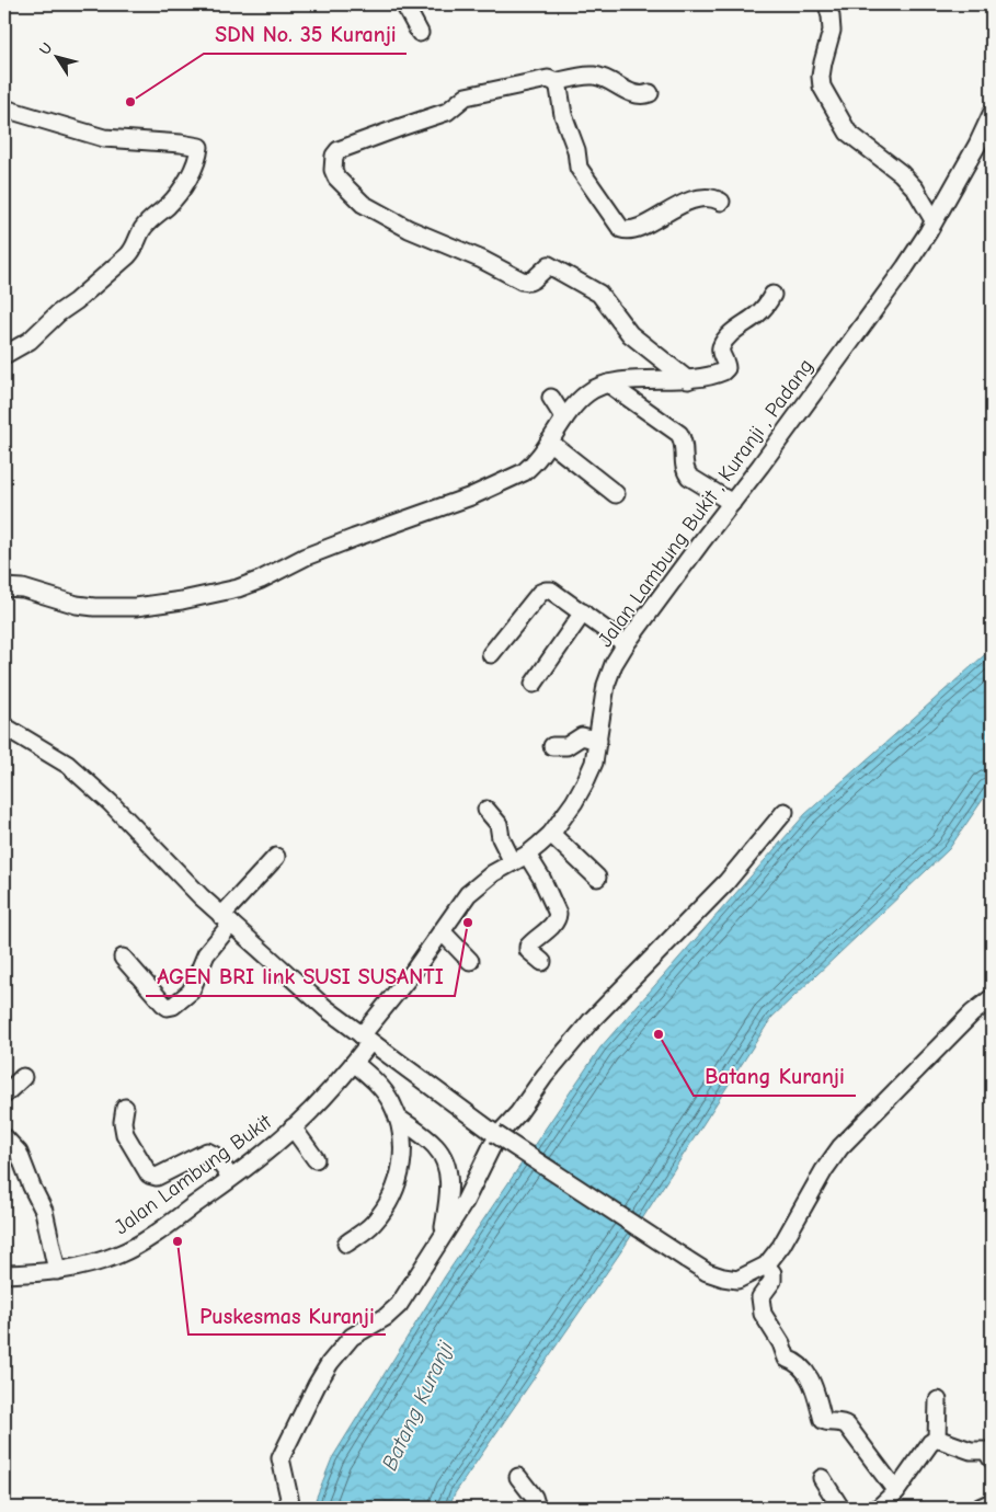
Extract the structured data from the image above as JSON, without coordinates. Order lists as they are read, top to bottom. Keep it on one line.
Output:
{"streets":{"street":["Jalan Lambung Bukit , Kuranji , Padang","Jalan Lambung Bukit"]},"crossings":[["Jalan Lambung Bukit , Kuranji , Padang","Jalan Lambung Bukit"]],"water":["Batang Kuranji"],"places":["SDN No. 35 Kuranji","AGEN BRI link SUSI SUSANTI","Batang Kuranji","Puskesmas Kuranji"],"north":"top left"}
